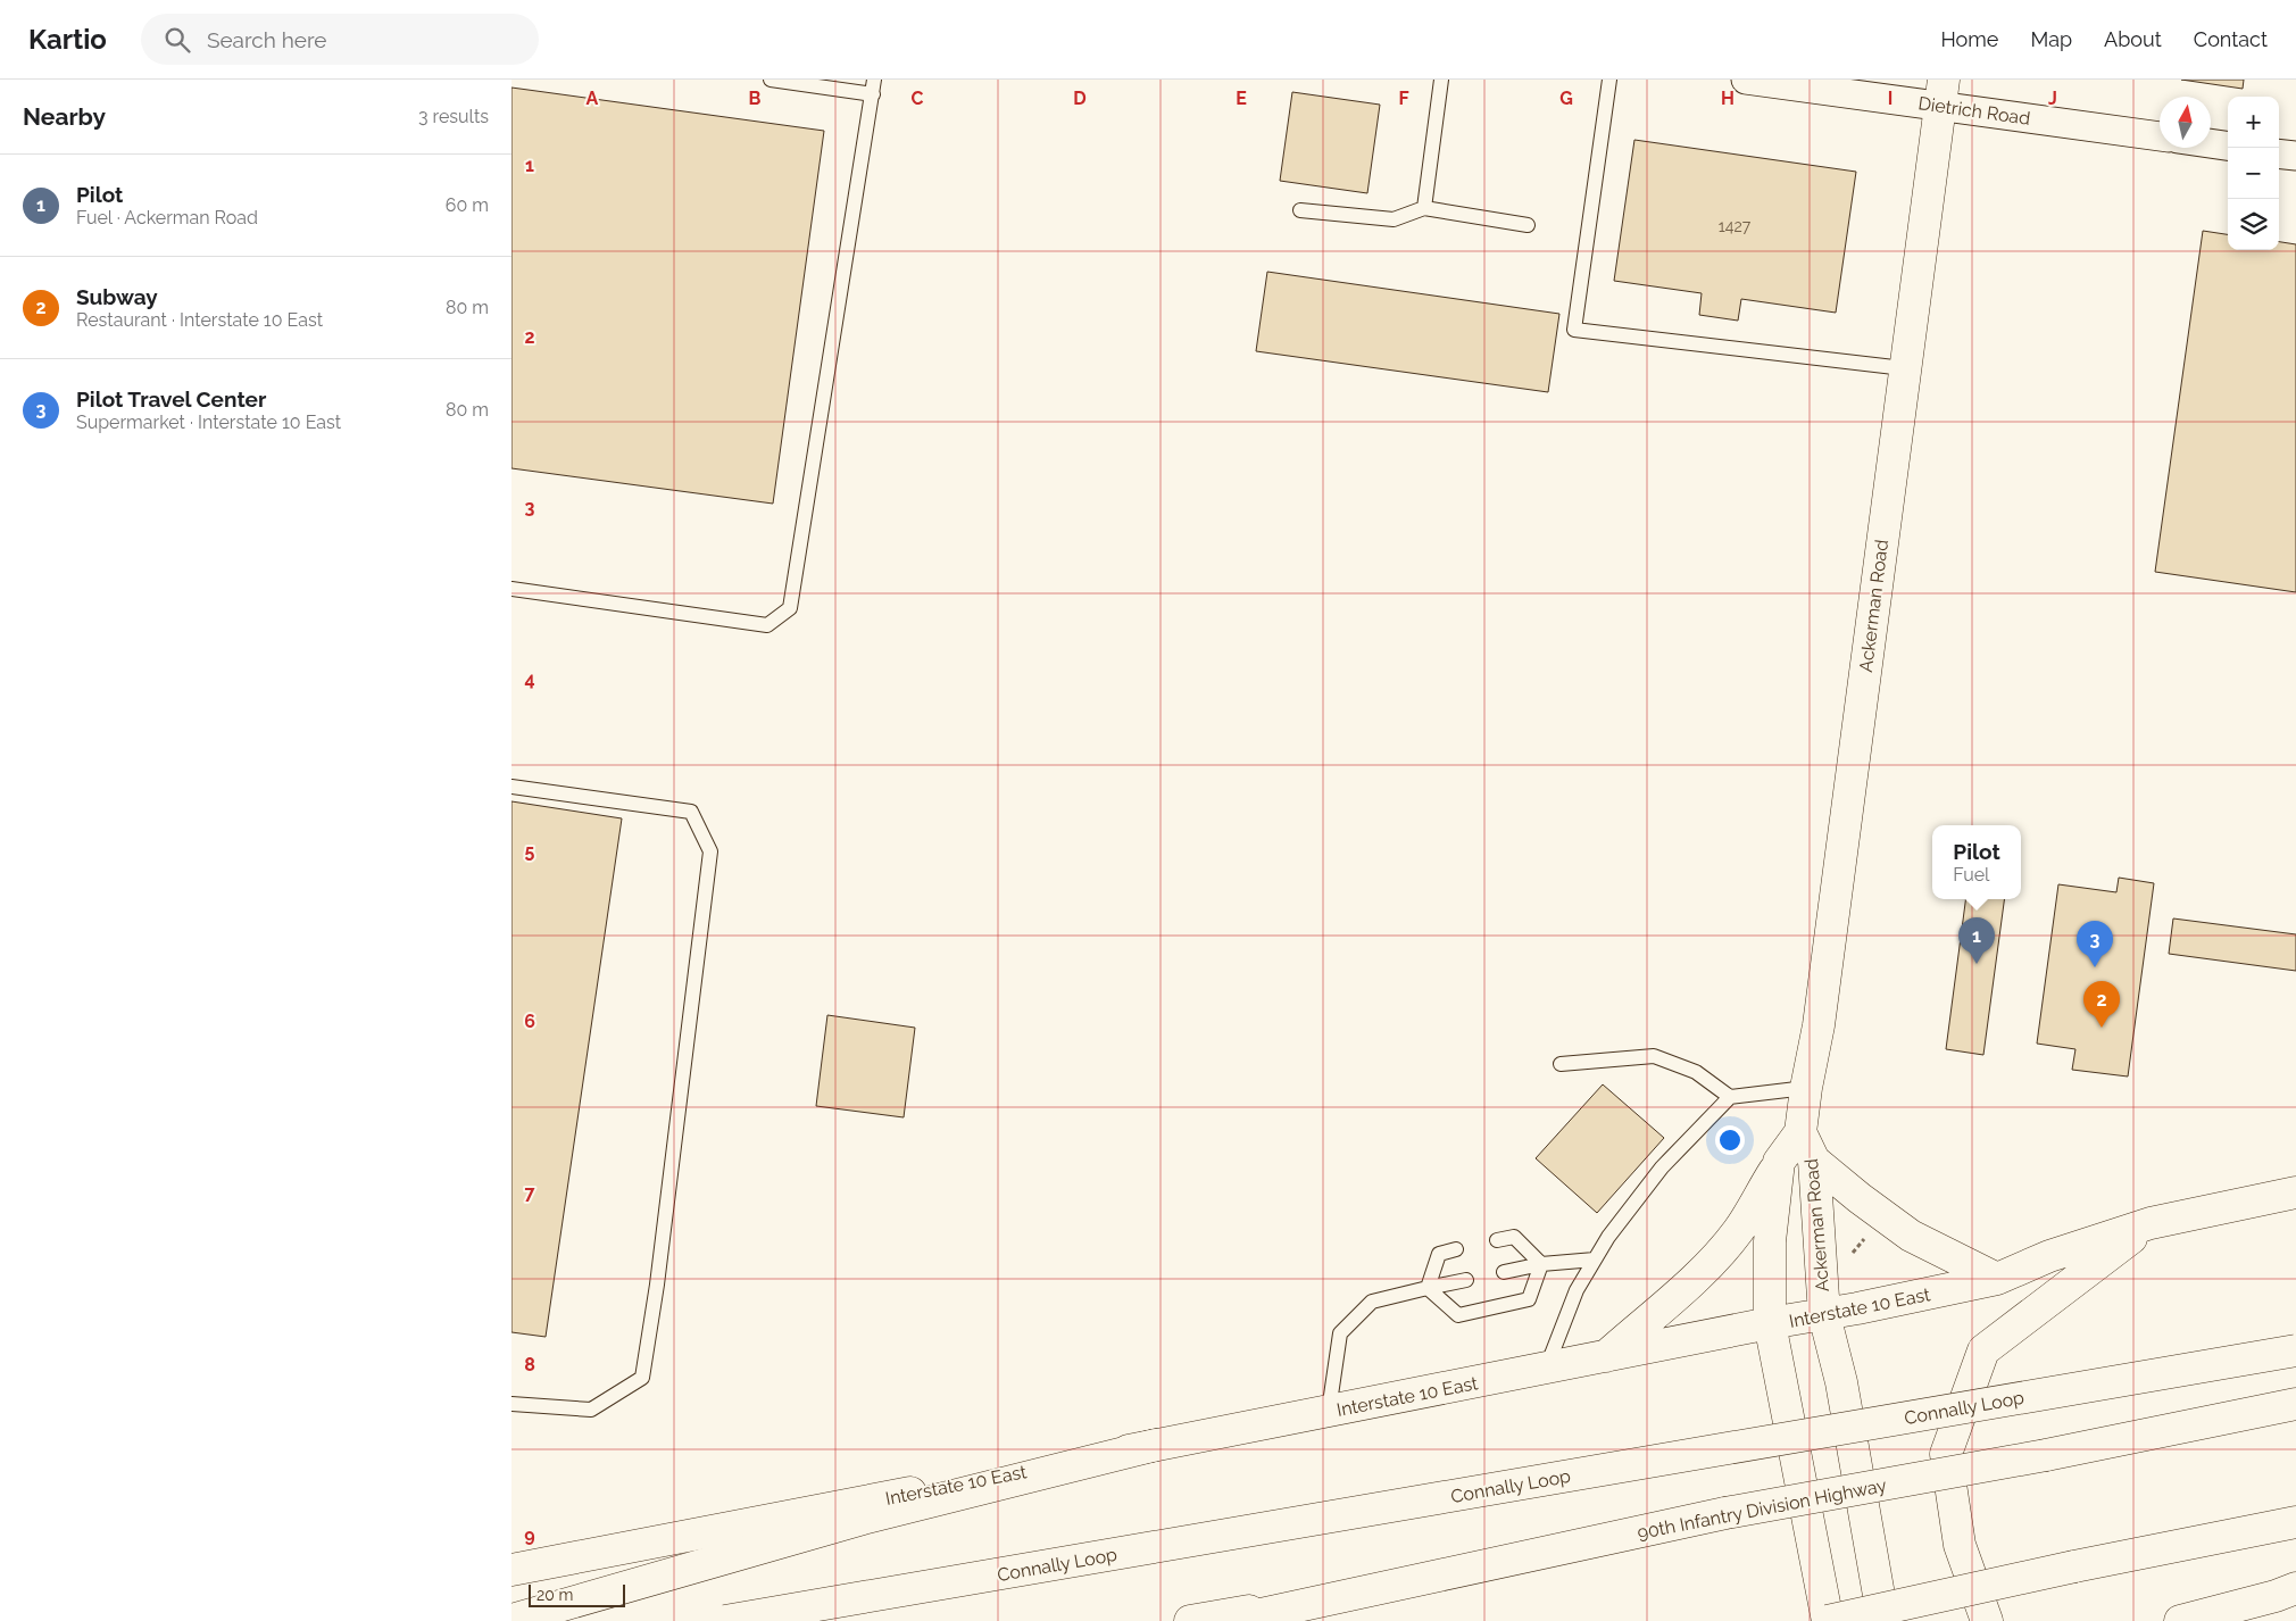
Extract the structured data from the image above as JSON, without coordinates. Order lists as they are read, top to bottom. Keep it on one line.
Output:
{"streets":{"main road":["Ackerman Road","Interstate 10 East","Connally Loop","90th Infantry Division Highway"],"street":["Dietrich Road"]},"crossings":[["Dietrich Road","Ackerman Road"],["Ackerman Road","Interstate 10 East"]],"house_numbers":["1427"],"scale_bar":"20 m","north":"top","page":{"header":"Kartio","search":"Search here","nav":["Home","Map","About","Contact"],"heading":["Nearby","3 results"],"map_buttons":["+","−"],"list":[{"mark":"1","name":"Pilot","note":"Fuel · Ackerman Road","value":"60 m"},{"mark":"2","name":"Subway","note":"Restaurant · Interstate 10 East","value":"80 m"},{"mark":"3","name":"Pilot Travel Center","note":"Supermarket · Interstate 10 East","value":"80 m"}],"popup":["Pilot","Fuel"],"pins":["1","3","2"],"scale":"20 m"},"grid":{"columns":["A","B","C","D","E","F","G","H","I","J"],"rows":["1","2","3","4","5","6","7","8","9"]}}
